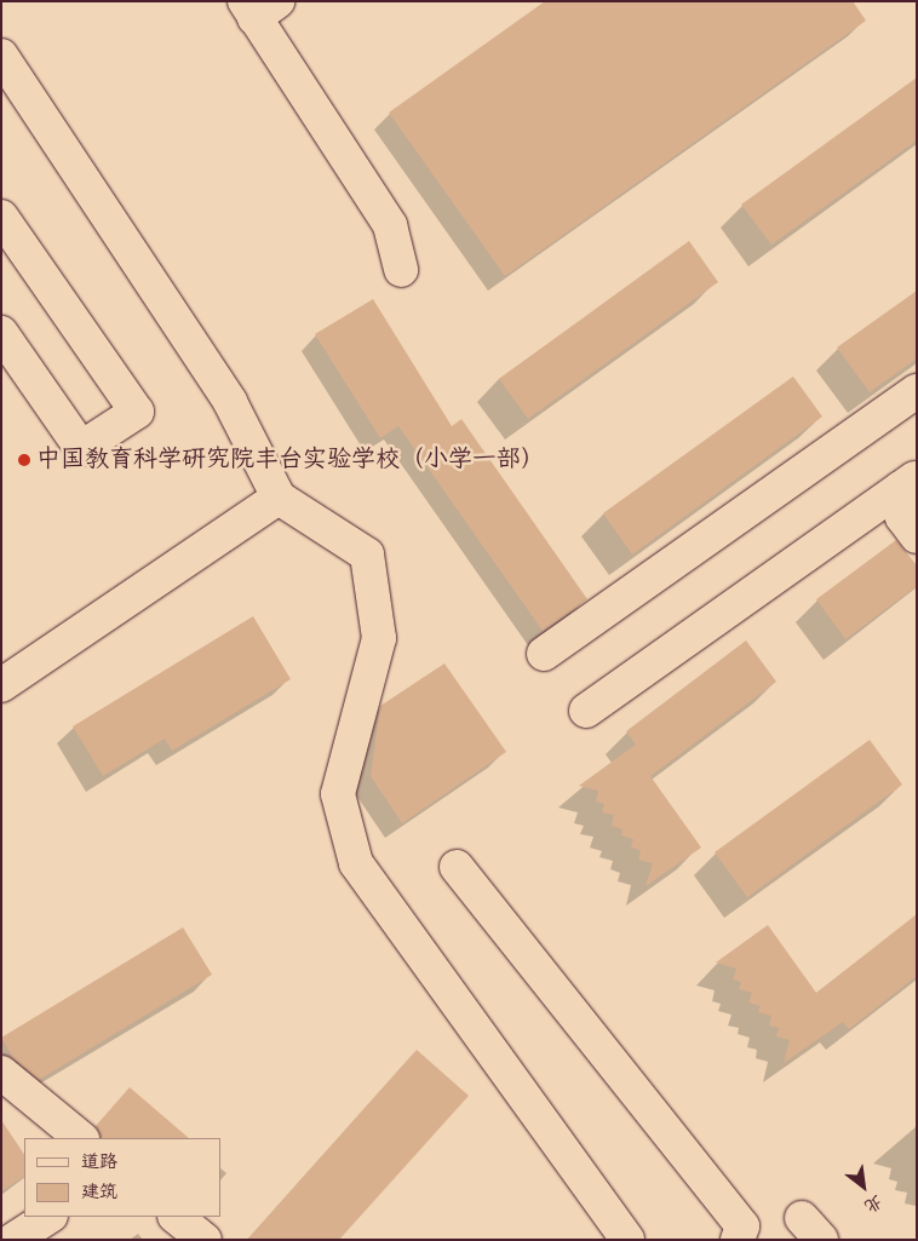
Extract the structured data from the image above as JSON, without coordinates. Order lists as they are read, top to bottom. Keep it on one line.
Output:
{"places":["中国教育科学研究院丰台实验学校（小学一部）"],"legend":["道路","建筑"],"north":"bottom right"}
